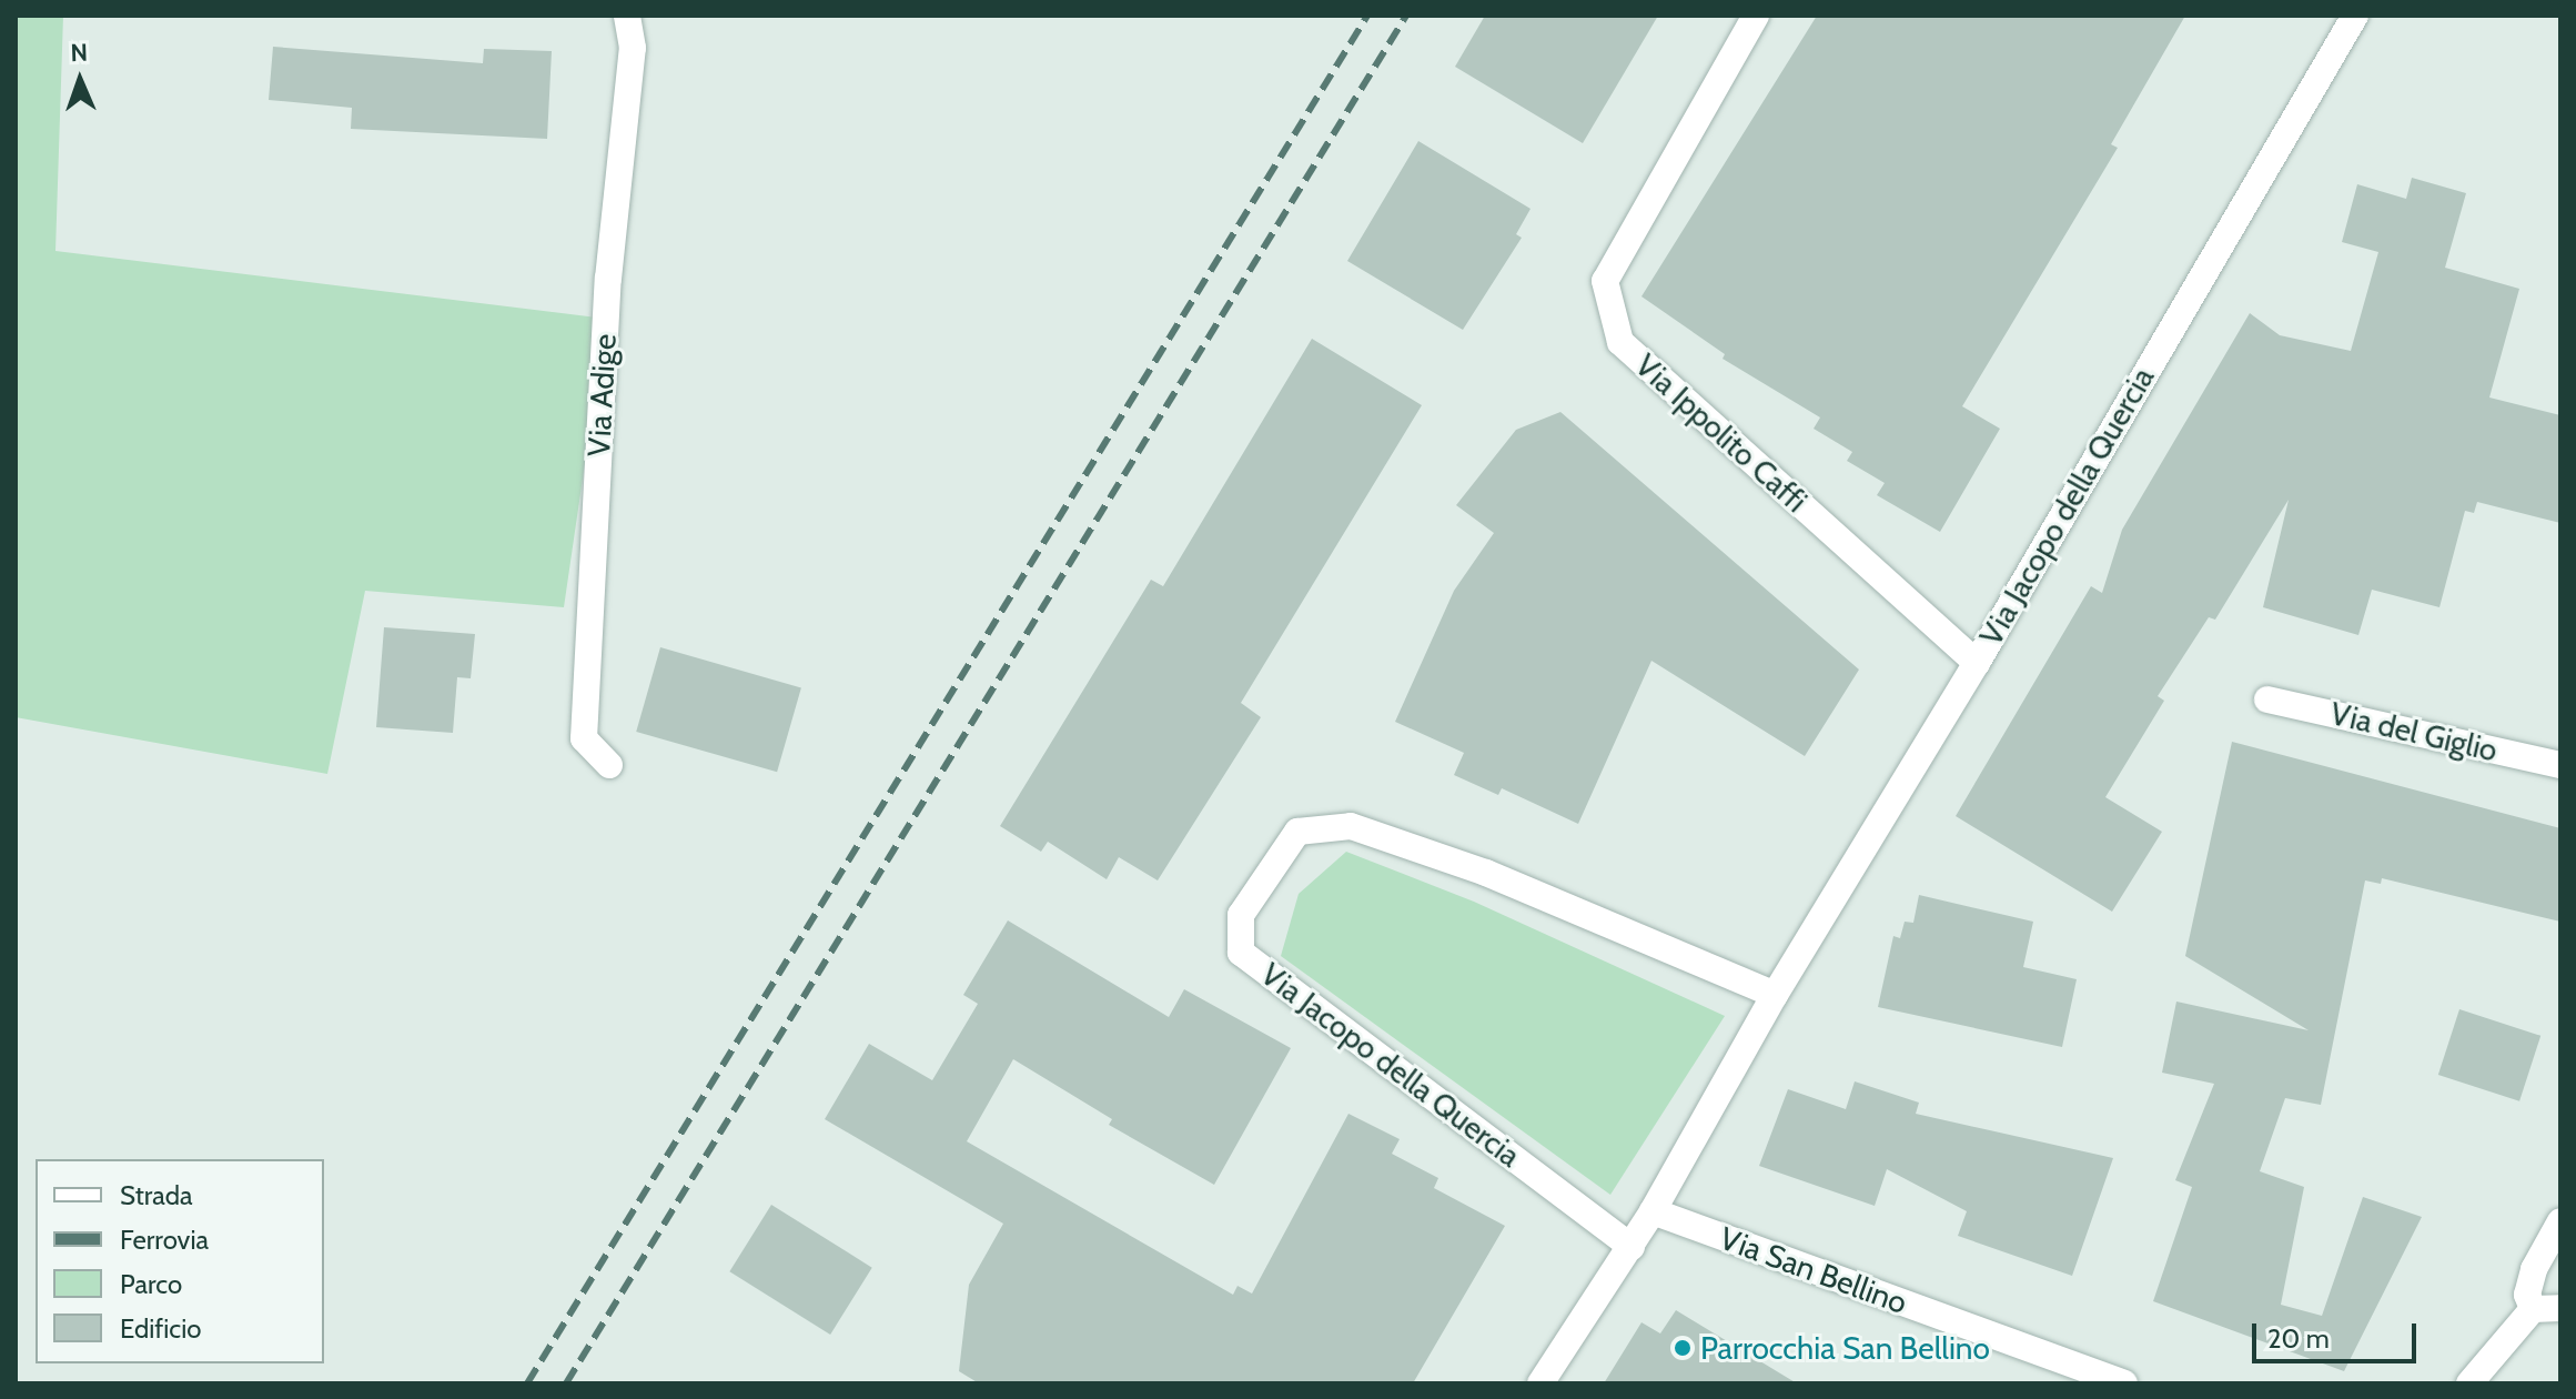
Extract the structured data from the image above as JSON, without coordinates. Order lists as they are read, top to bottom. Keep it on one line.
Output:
{"streets":{"street":["Via Adige","Via Ippolito Caffi","Via Jacopo della Quercia","Via del Giglio","Via San Bellino"]},"crossings":[["Via Ippolito Caffi","Via Jacopo della Quercia"],["Via Jacopo della Quercia","Via San Bellino"]],"places":["Parrocchia San Bellino"],"legend":["Strada","Ferrovia","Parco","Edificio"],"scale_bar":"20 m","north":"top"}
